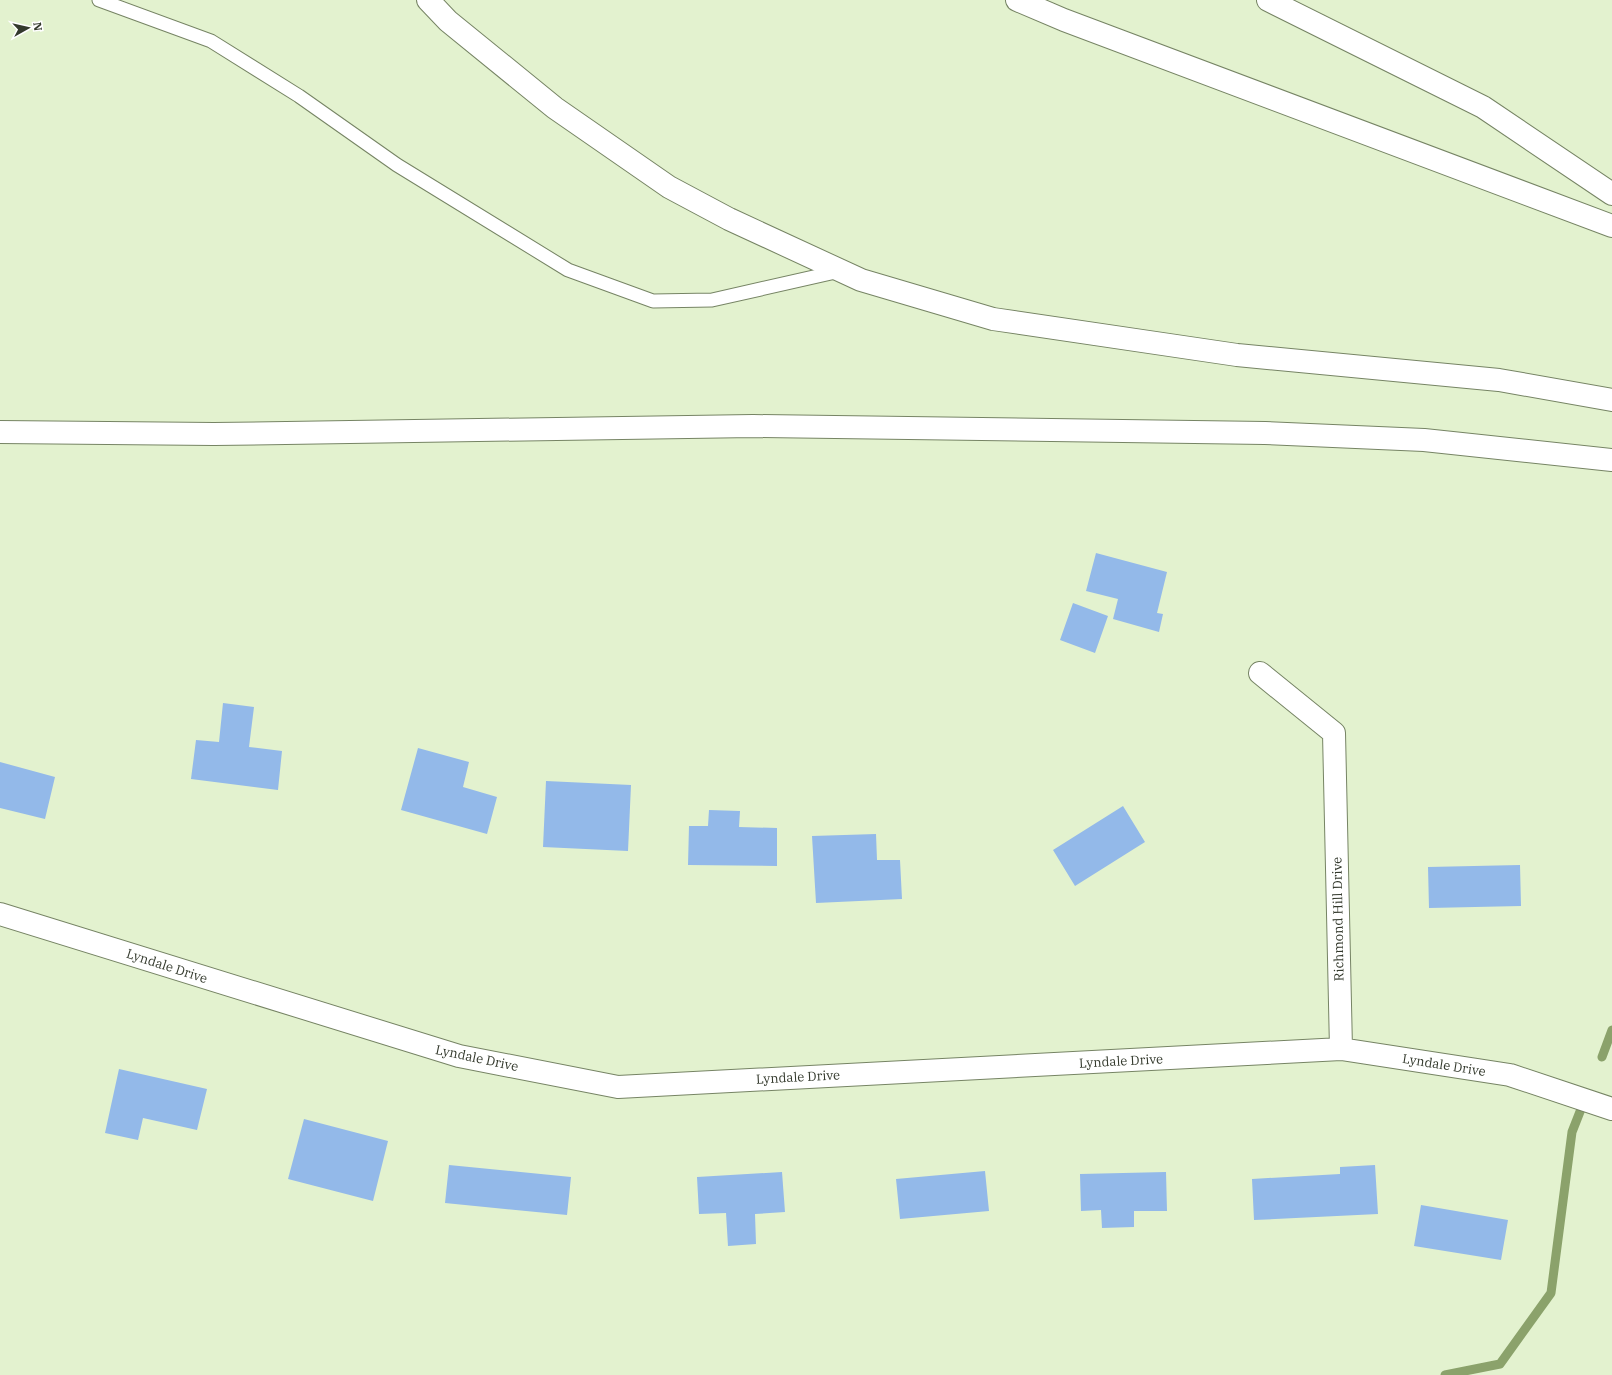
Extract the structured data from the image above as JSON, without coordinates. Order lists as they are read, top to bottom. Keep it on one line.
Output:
{"streets":{"main road":["Richmond Hill Drive","Lyndale Drive"]},"crossings":[["Richmond Hill Drive","Lyndale Drive"]],"north":"right"}
